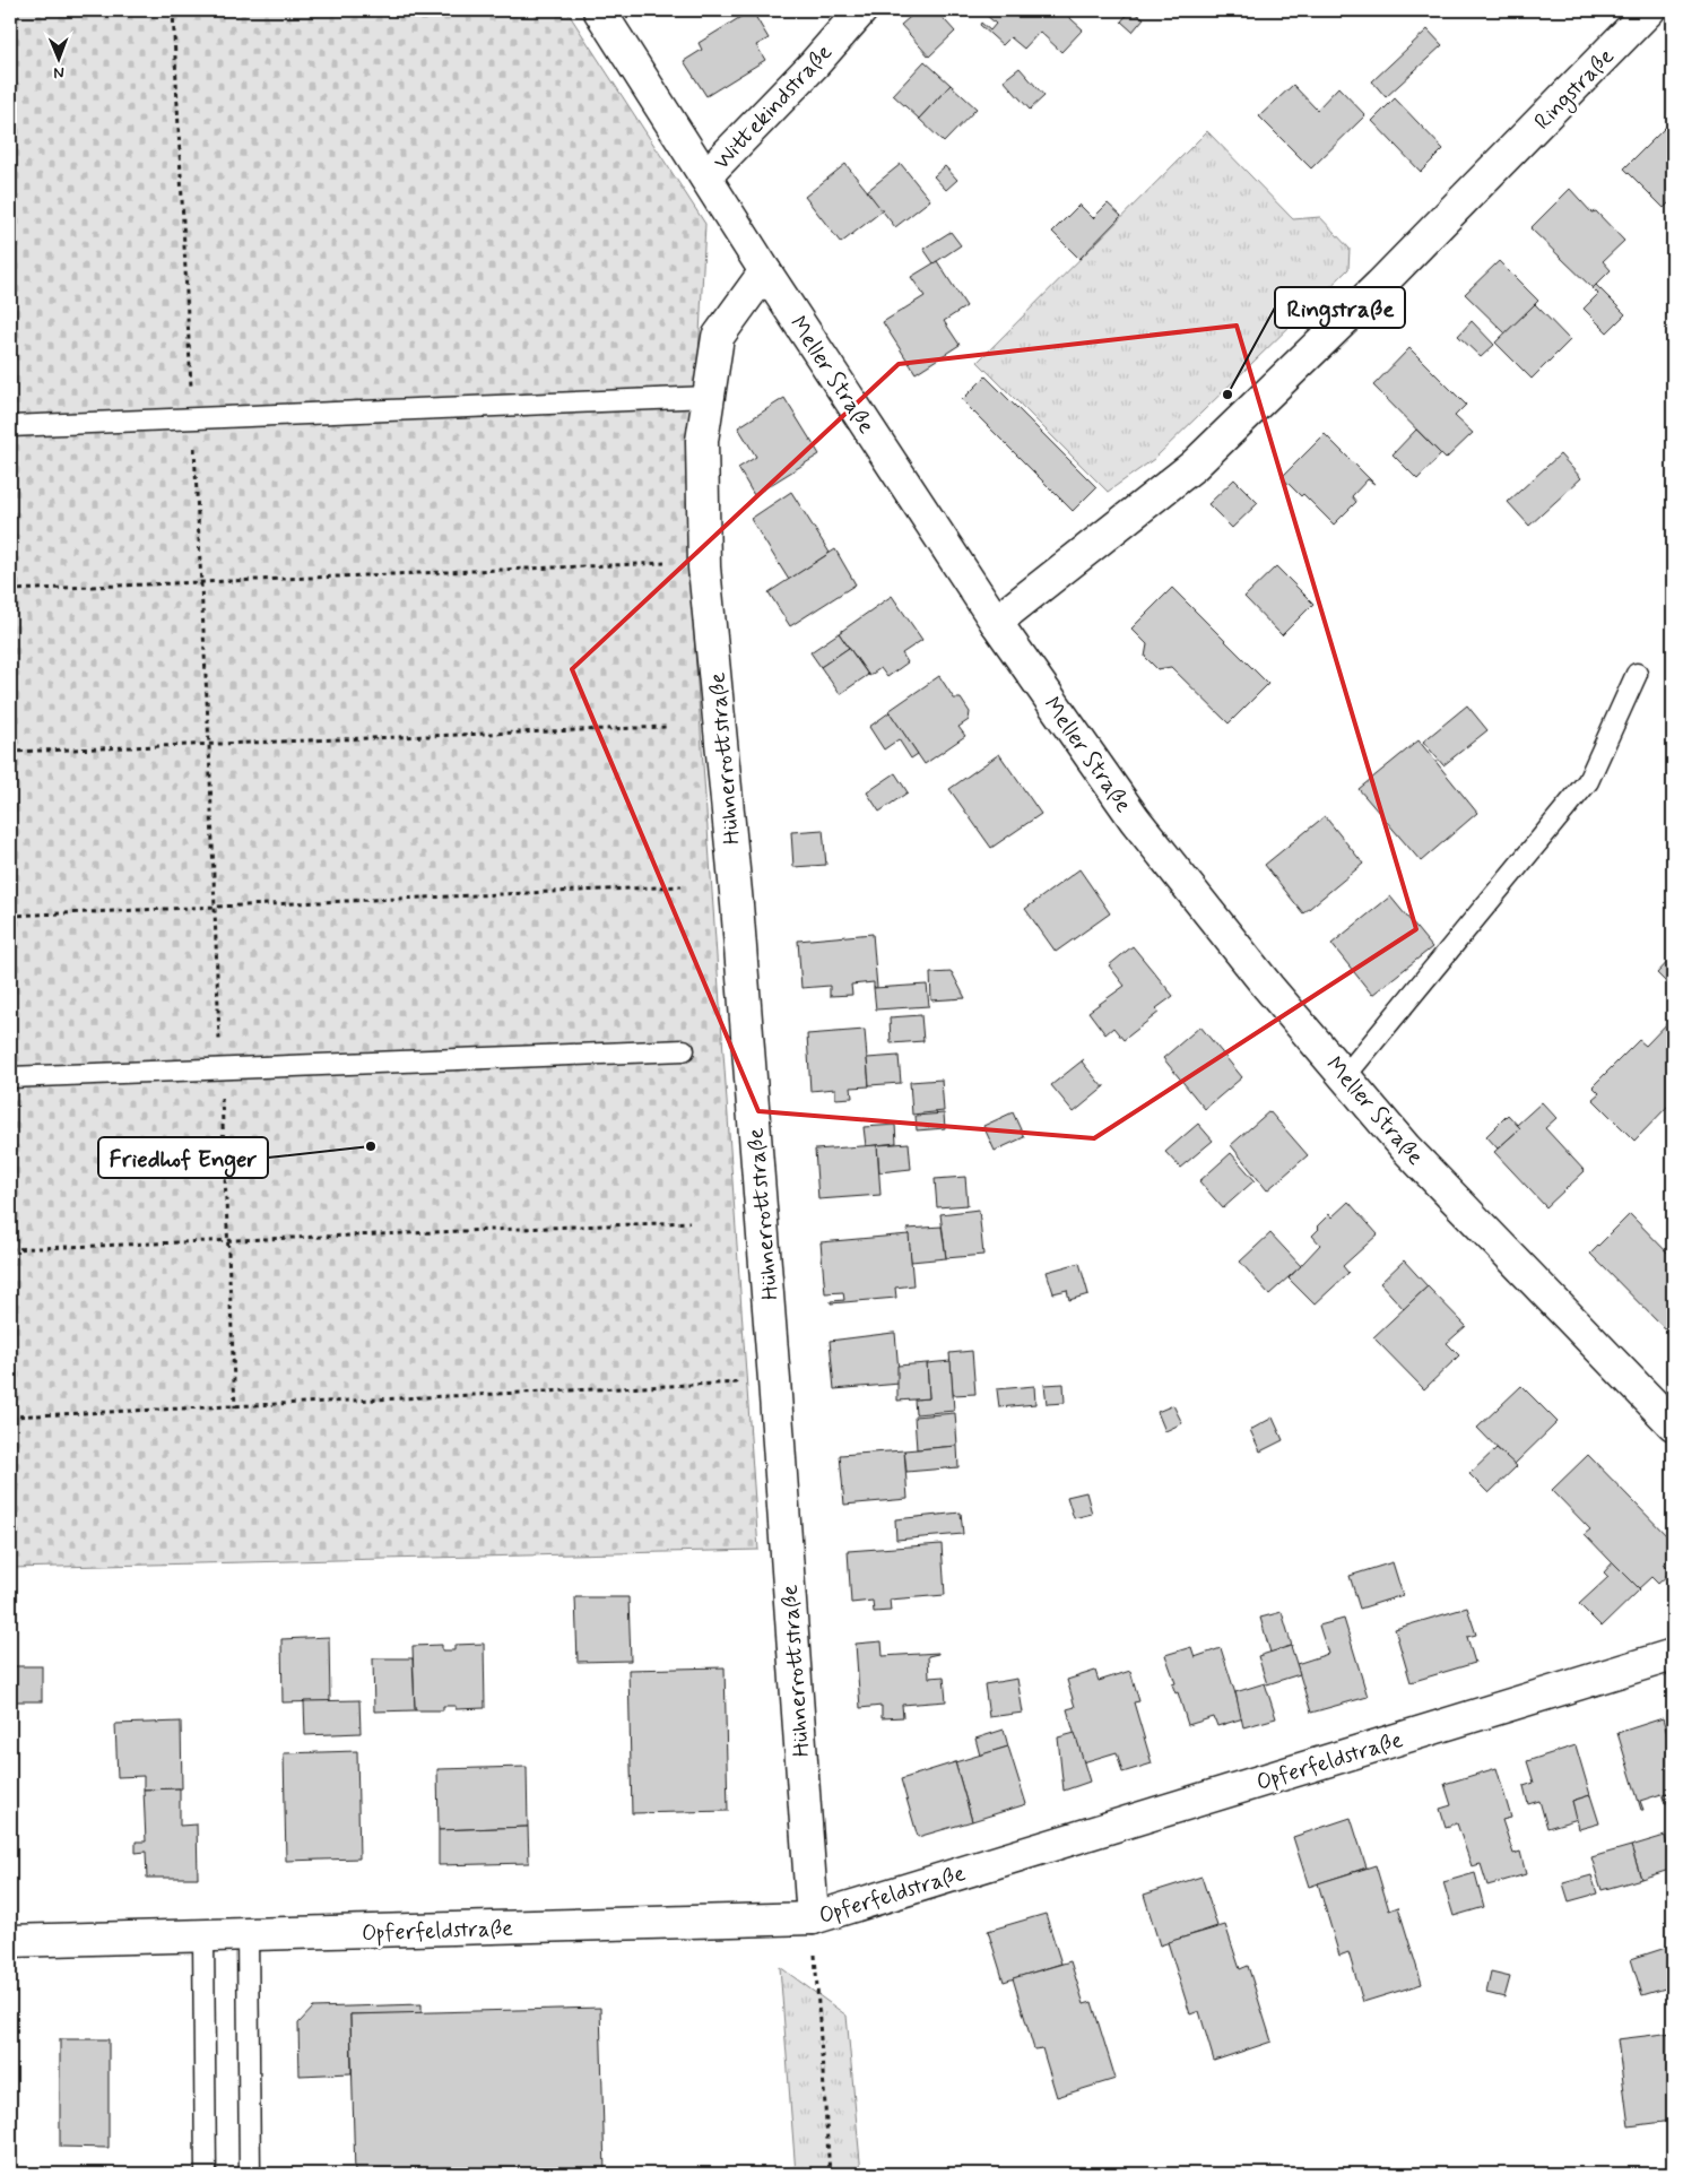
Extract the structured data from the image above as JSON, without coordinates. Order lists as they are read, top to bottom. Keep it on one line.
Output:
{"streets":{"street":["Ringstraße","Wittekindstraße","Meller Straße","Hühnerrottstraße","Opferfeldstraße"]},"crossings":[["Ringstraße","Meller Straße"],["Wittekindstraße","Meller Straße"],["Meller Straße","Hühnerrottstraße"],["Hühnerrottstraße","Opferfeldstraße"]],"places":["Ringstraße","Friedhof Enger"],"north":"bottom"}
